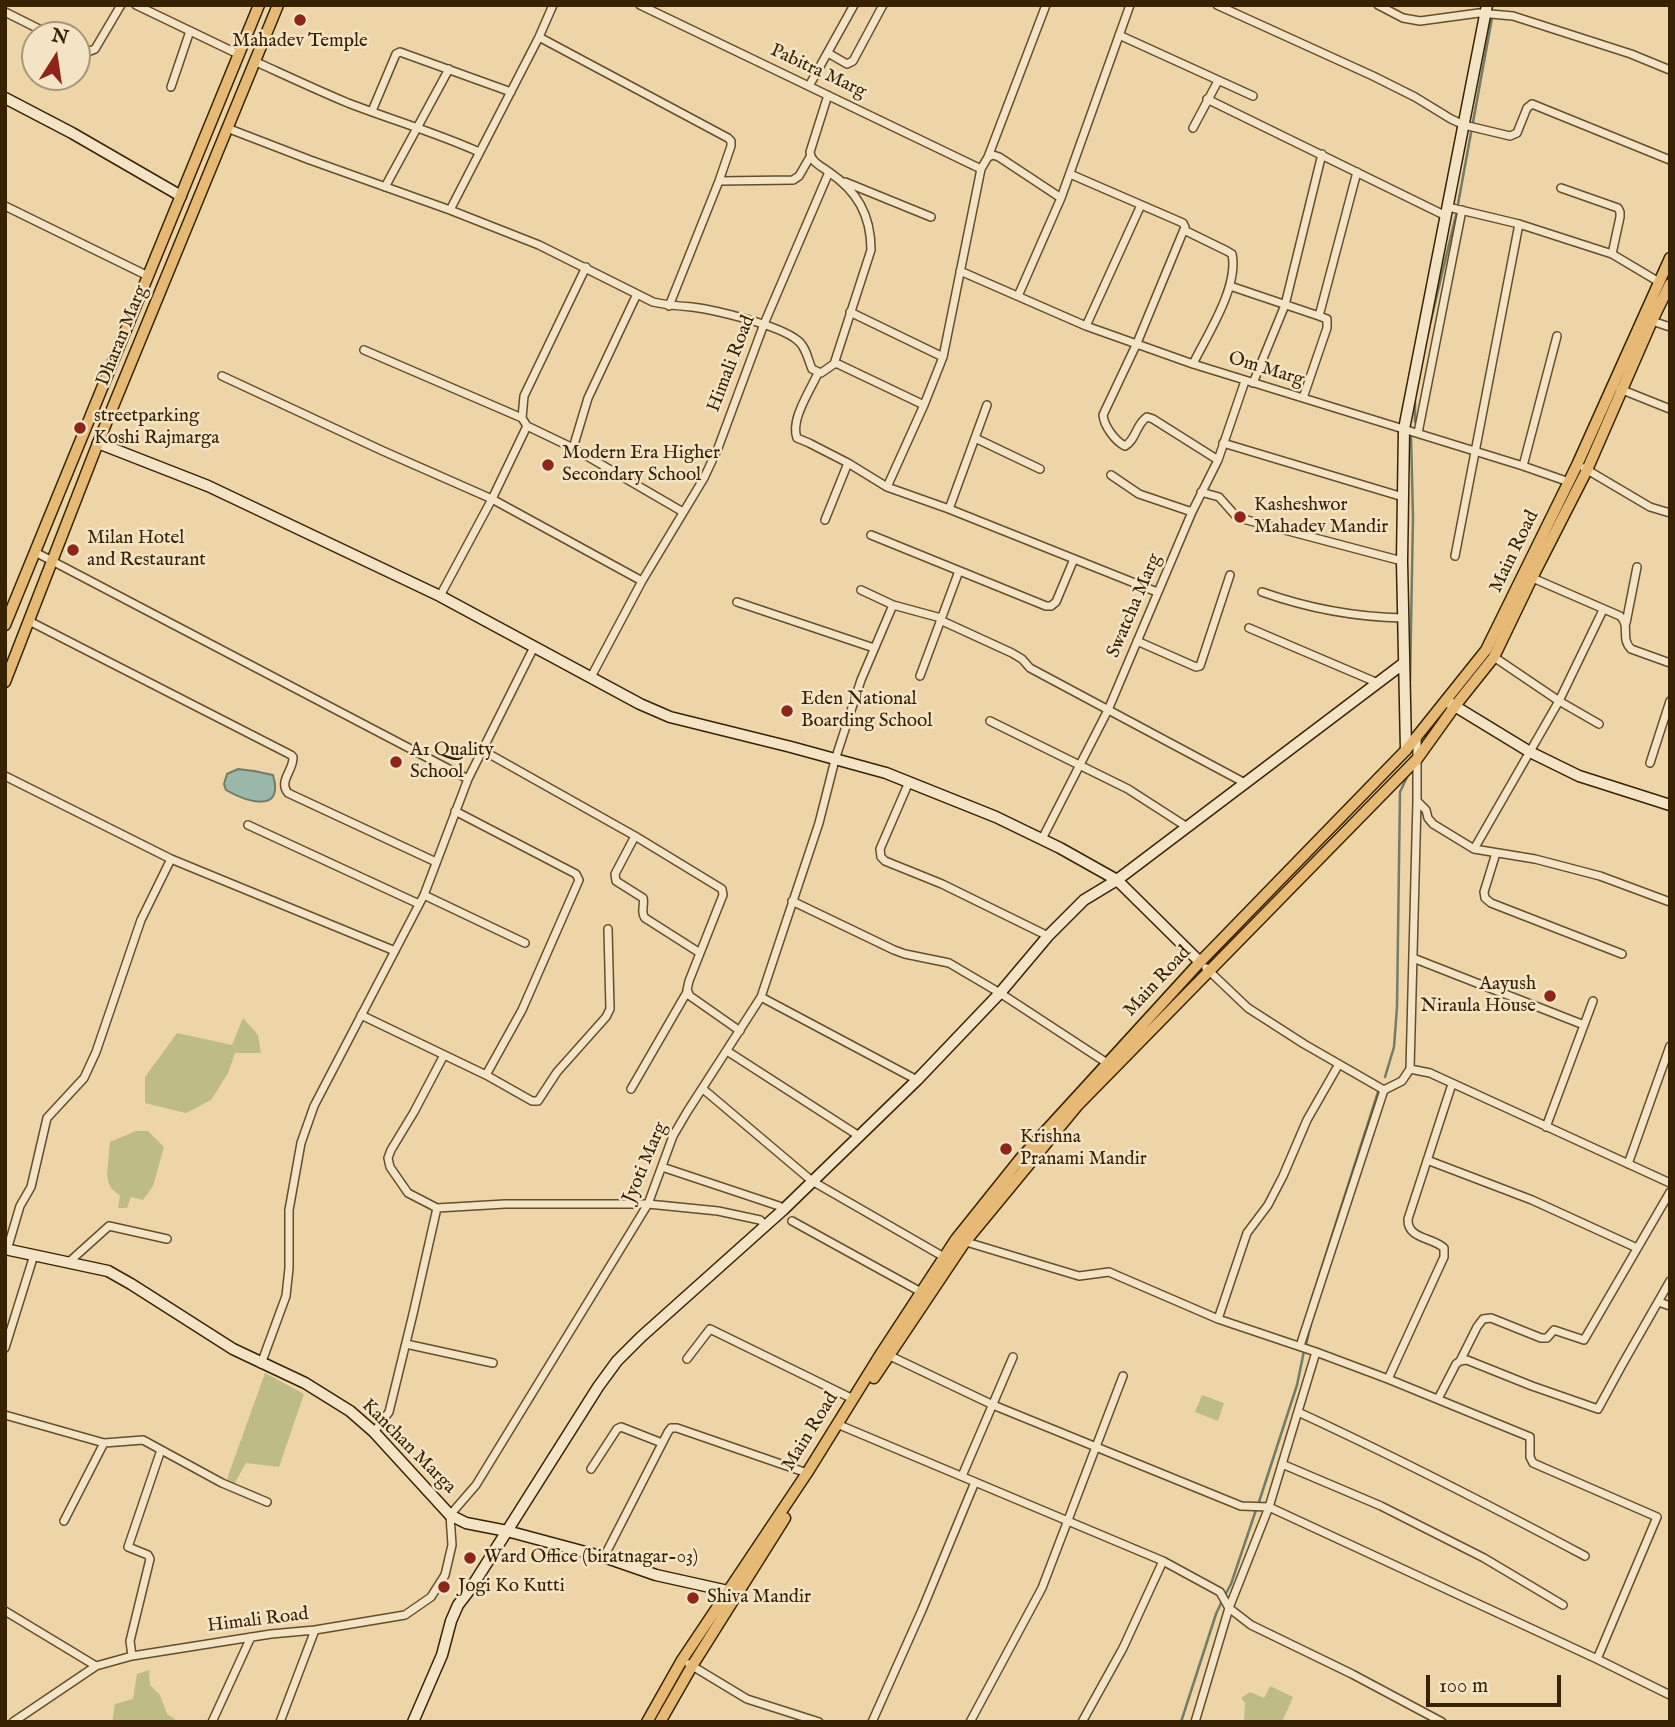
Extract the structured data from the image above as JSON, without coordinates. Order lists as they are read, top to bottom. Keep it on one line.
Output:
{"streets":{"main road":["Dharan Marg","Main Road"],"street":["Pabitra Marg","Himali Road","Om Marg","Swatcha Marg","Jyoti Marg","Kanchan Marga"]},"crossings":[["Himali Road","Jyoti Marg"],["Himali Road","Kanchan Marga"],["Om Marg","Main Road"],["Om Marg","Swatcha Marg"],["Main Road","Kanchan Marga"],["Jyoti Marg","Kanchan Marga"]],"places":["Mahadev Temple","streetparking Koshi Rajmarga","Modern Era Higher Secondary School","Kasheshwor Mahadev Mandir","Milan Hotel and Restaurant","Eden National Boarding School","A1 Quality School","Aayush Niraula House","Krishna Pranami Mandir","Ward Office (biratnagar-03)","Jogi Ko Kutti","Shiva Mandir"],"scale_bar":"100 m","north":"top"}
